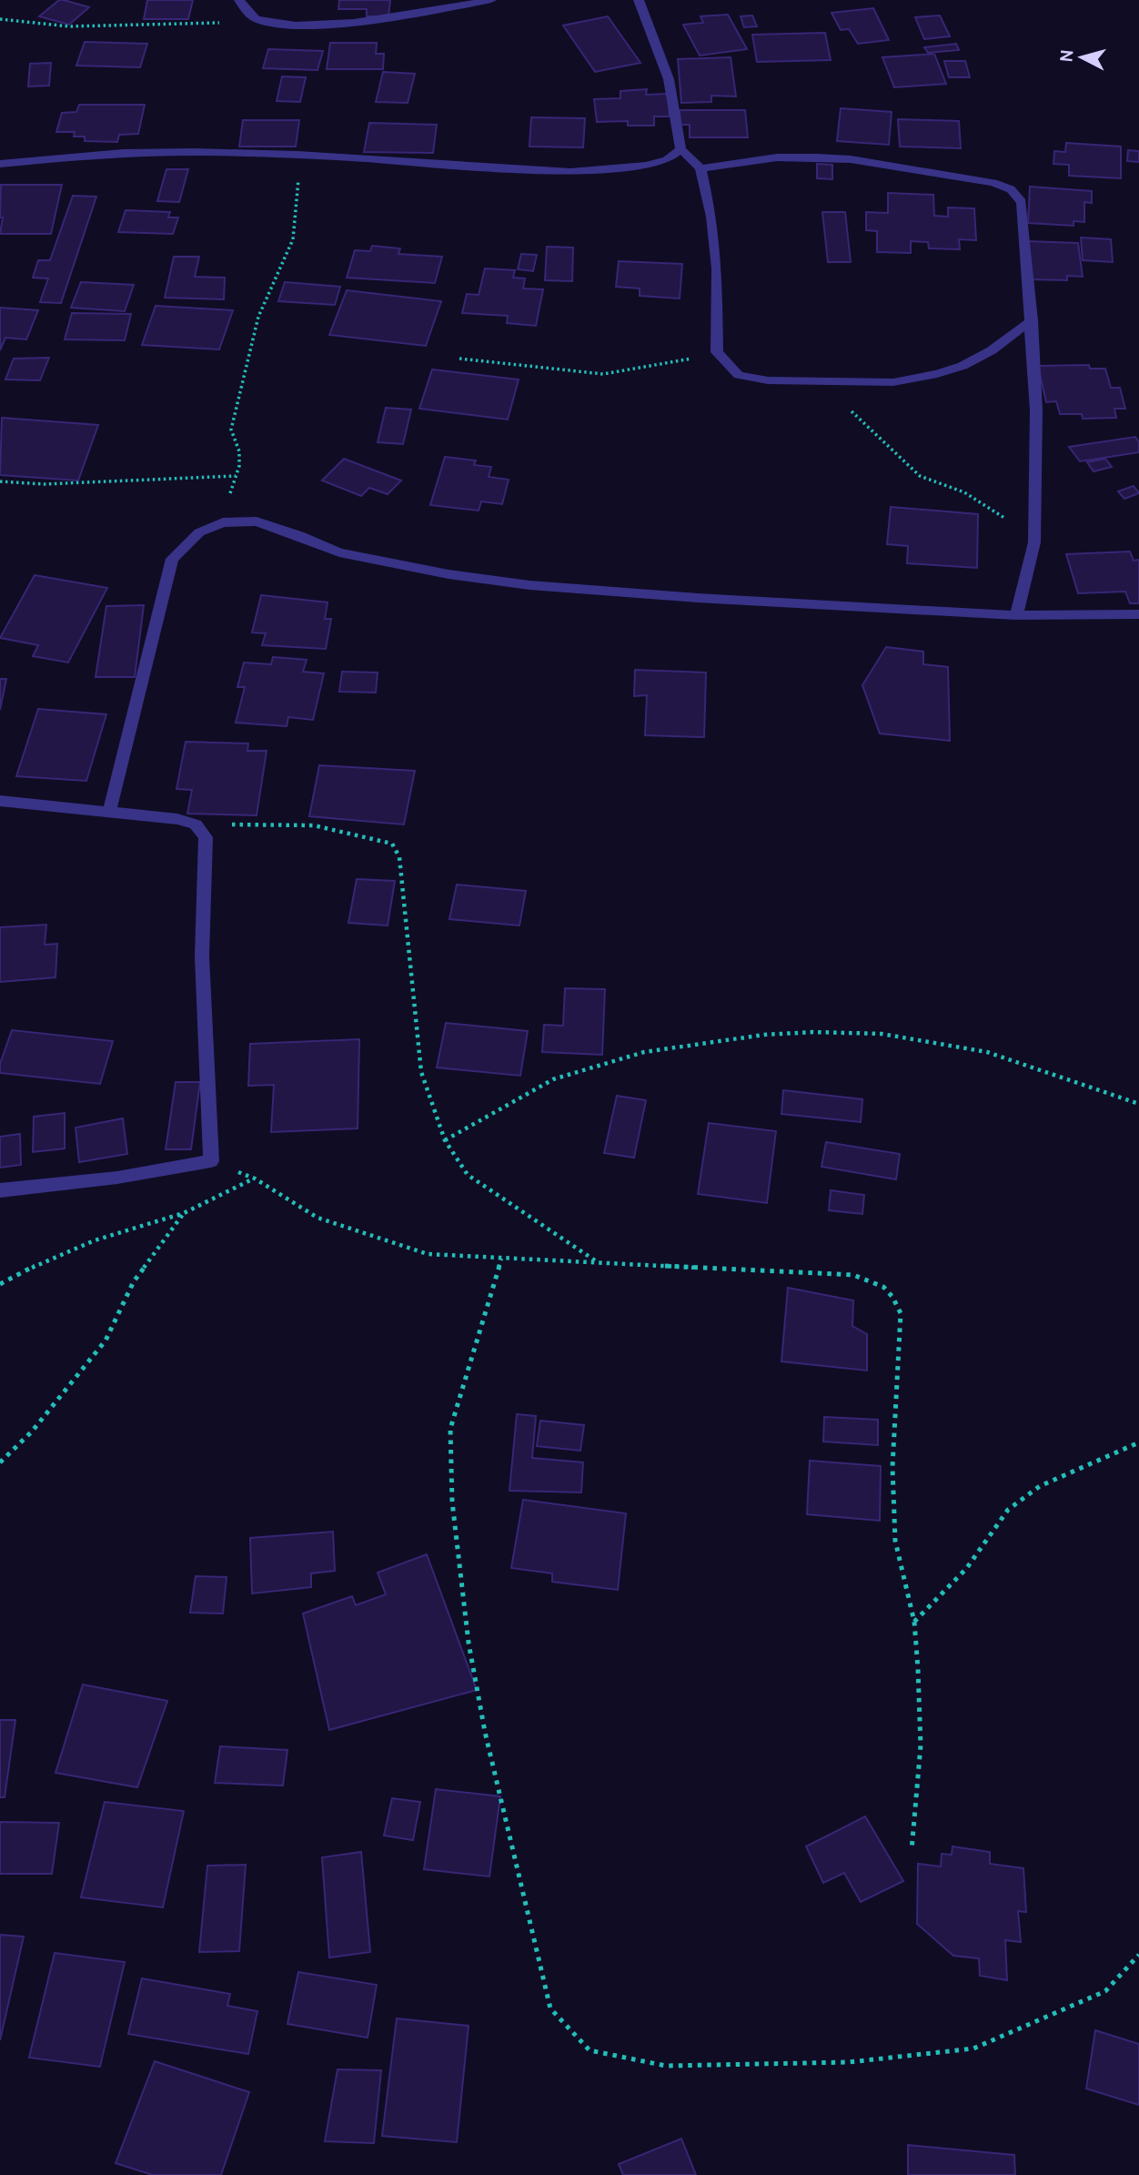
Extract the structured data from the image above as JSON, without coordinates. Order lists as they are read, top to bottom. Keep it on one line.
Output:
{"north":"left"}
